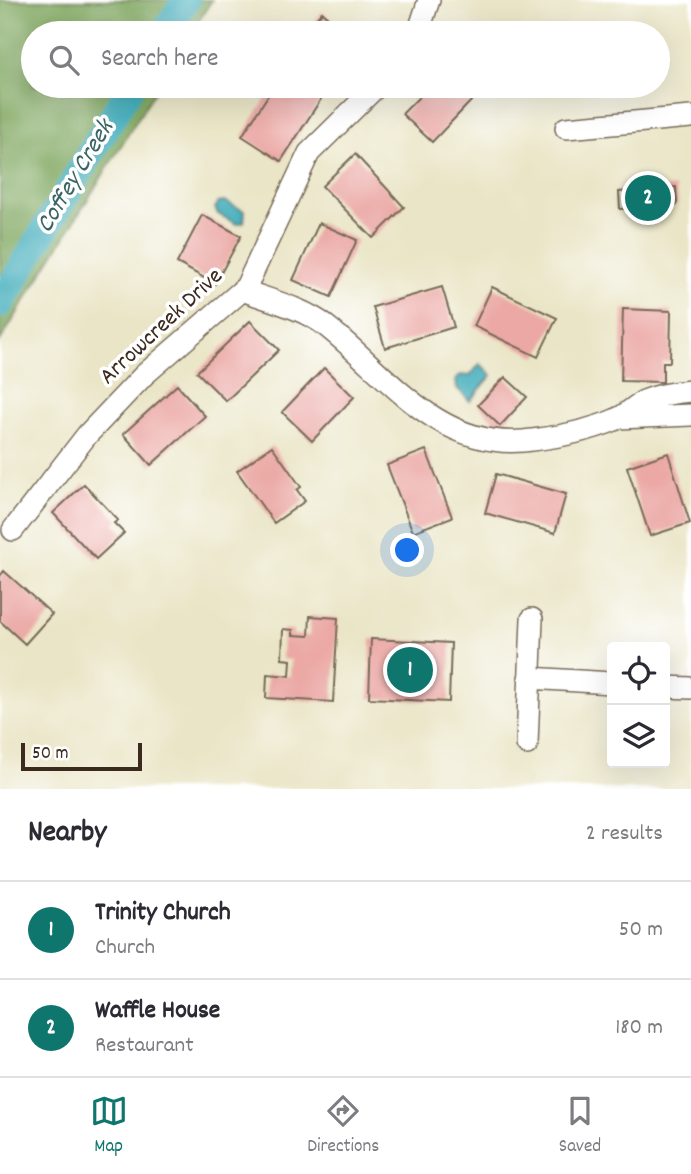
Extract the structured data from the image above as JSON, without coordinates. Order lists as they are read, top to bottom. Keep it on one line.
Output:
{"streets":{"street":["Arrowcreek Drive"]},"water":["Coffey Creek"],"scale_bar":"50 m","page":{"search":"Search here","pins":["2","1"],"scale":"50 m","heading":["Nearby","2 results"],"list":[{"mark":"1","name":"Trinity Church","note":"Church","value":"50 m"},{"mark":"2","name":"Waffle House","note":"Restaurant","value":"180 m"}],"nav":["Map","Directions","Saved"]}}
